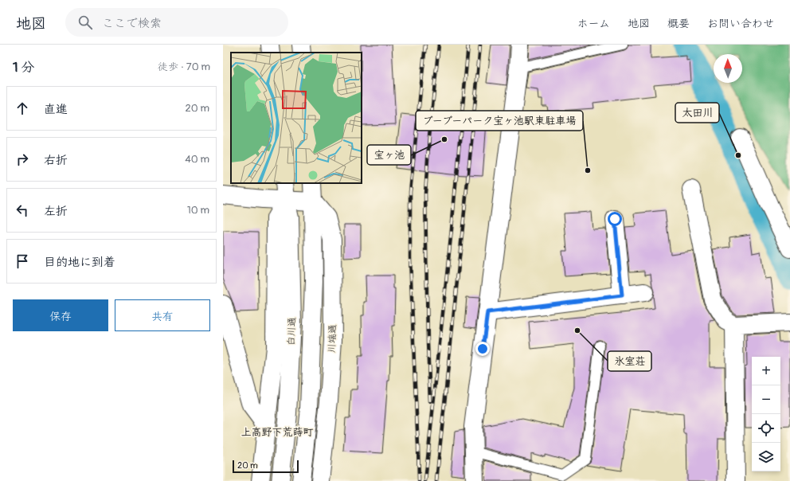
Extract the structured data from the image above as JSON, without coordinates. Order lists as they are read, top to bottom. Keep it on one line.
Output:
{"streets":{"main road":["白川通","川端通"]},"districts":["上高野下荒蒔町"],"places":["宝ヶ池","太田川","ブーブーパーク宝ヶ池駅東駐車場","氷室荘"],"scale_bar":"20 m","north":"top","page":{"header":"地図","search":"ここで検索","nav":["ホーム","地図","概要","お問い合わせ"],"heading":["1 分","徒歩 · 70 m"],"list":[["直進","20 m"],["右折","40 m"],["左折","10 m"],"目的地に到着"],"buttons":["保存","共有"],"map_buttons":["+","−"],"scale":"20 m"}}
